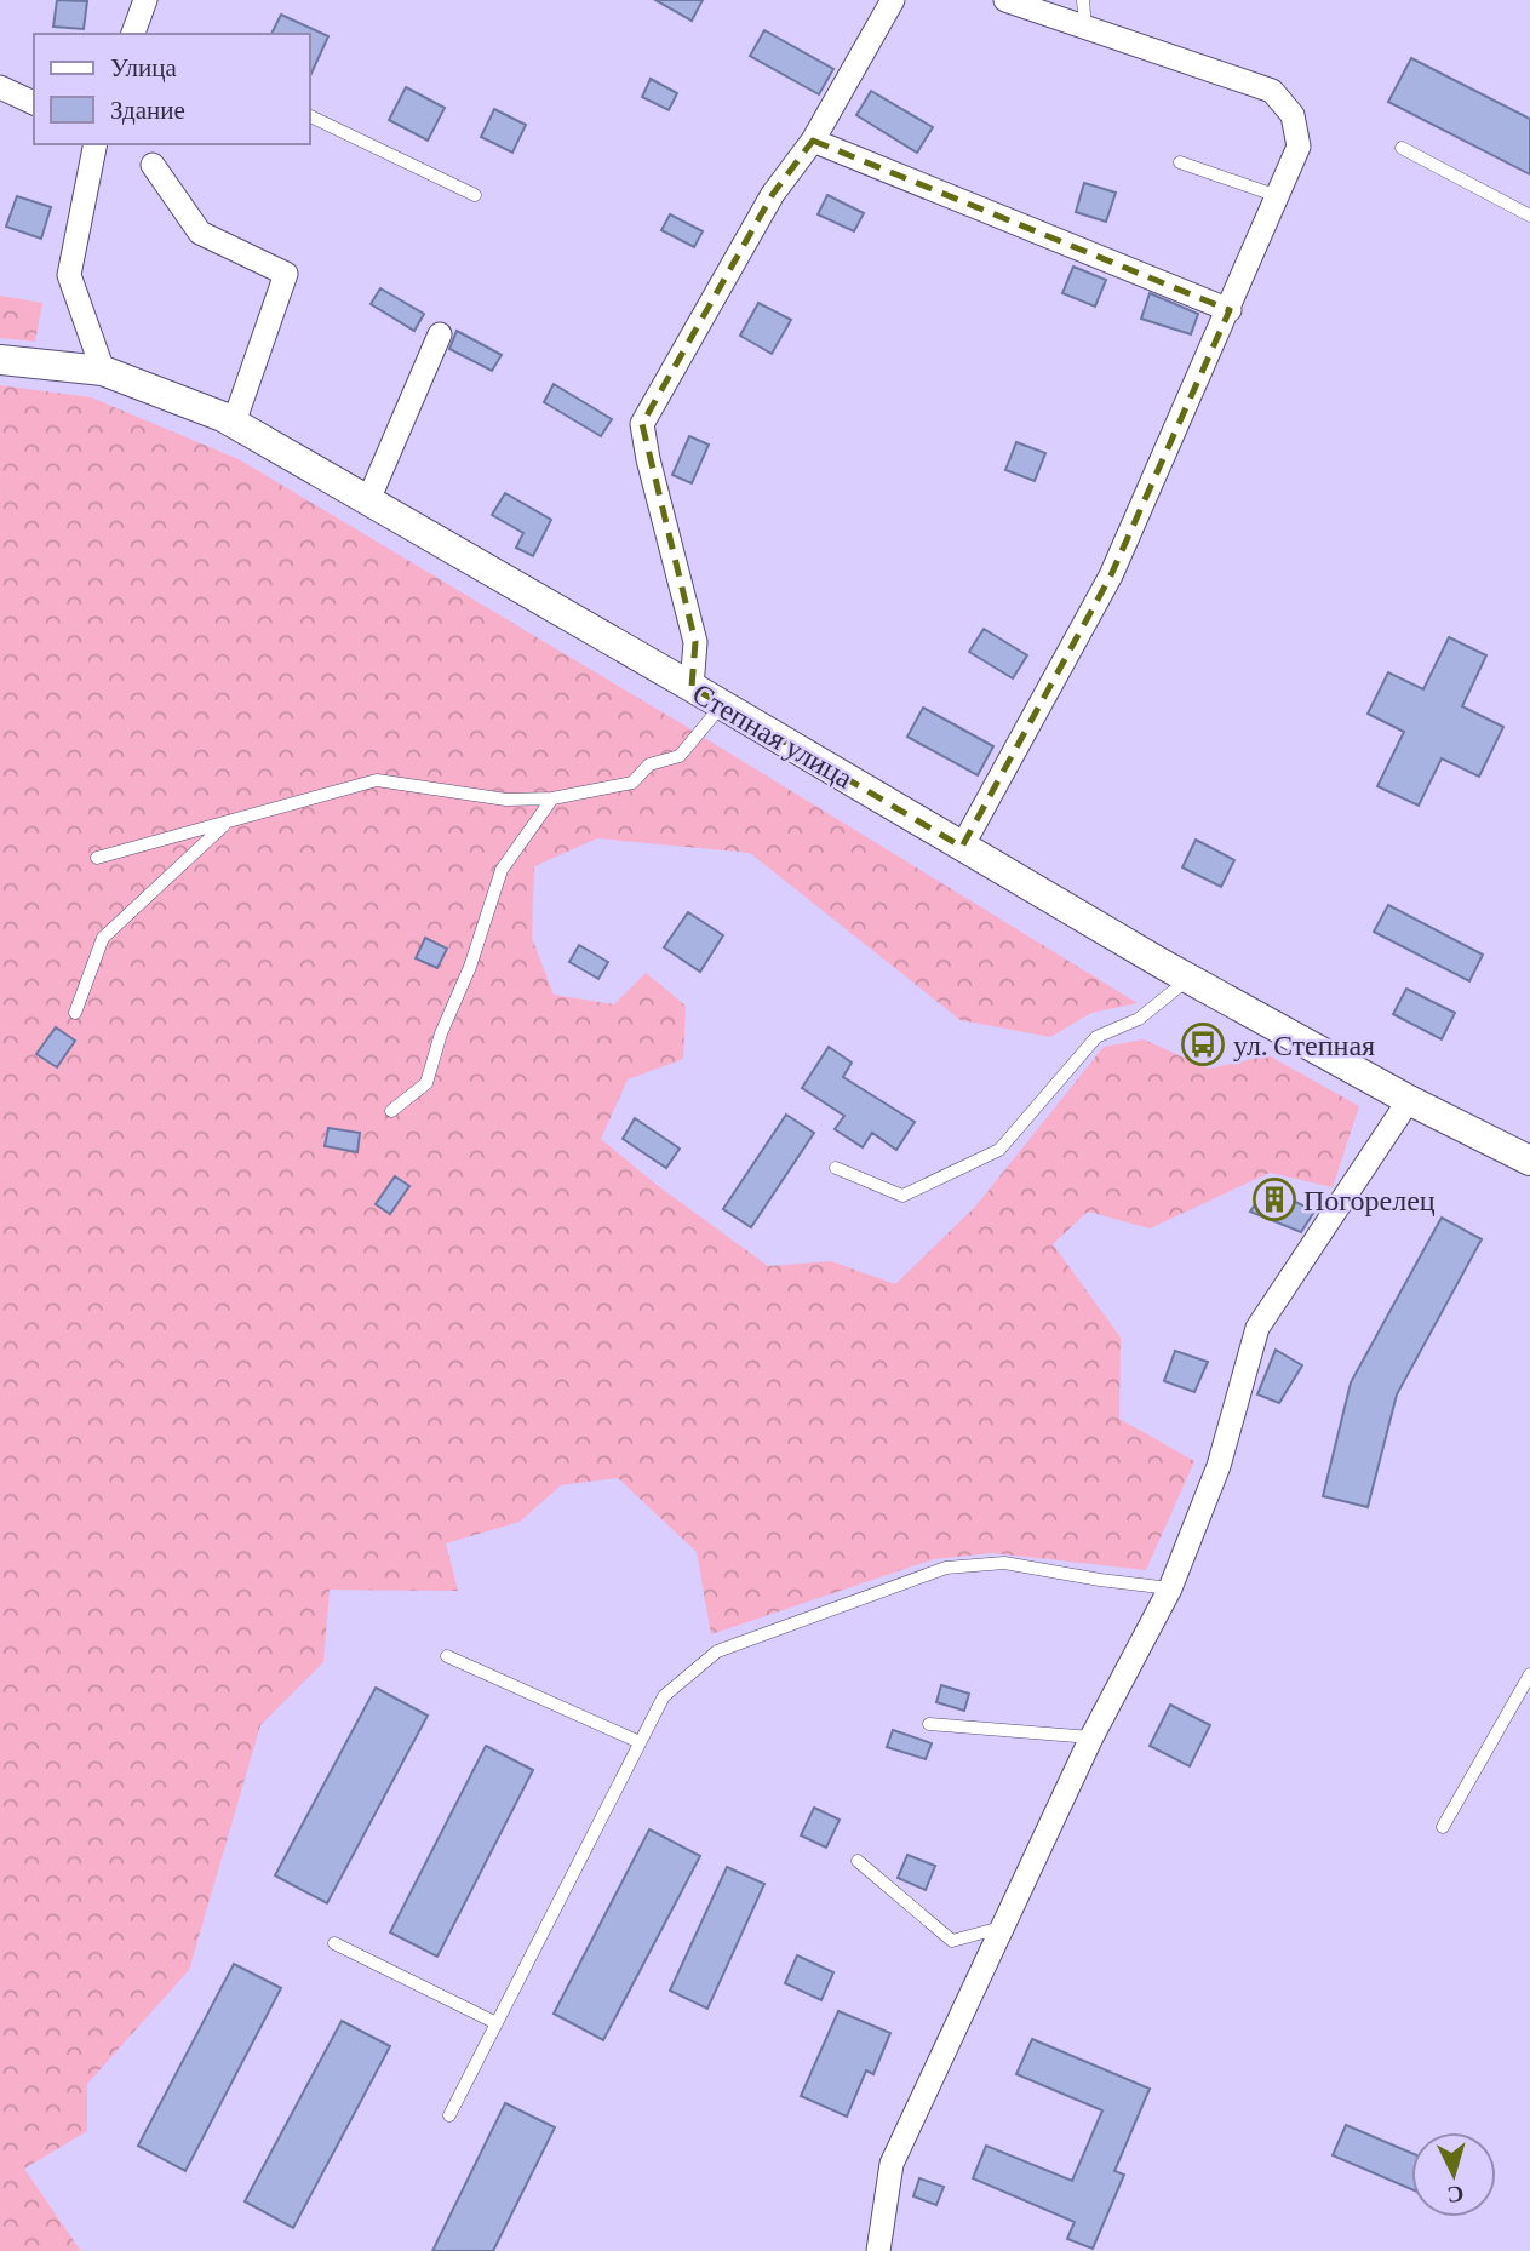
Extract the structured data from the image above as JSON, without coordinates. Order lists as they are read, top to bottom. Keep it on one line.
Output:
{"streets":{"street":["Степная улица"]},"places":{"bus stop":["ул. Степная"],"building":["Погорелец"]},"legend":["Улица","Здание"],"north":"bottom"}
